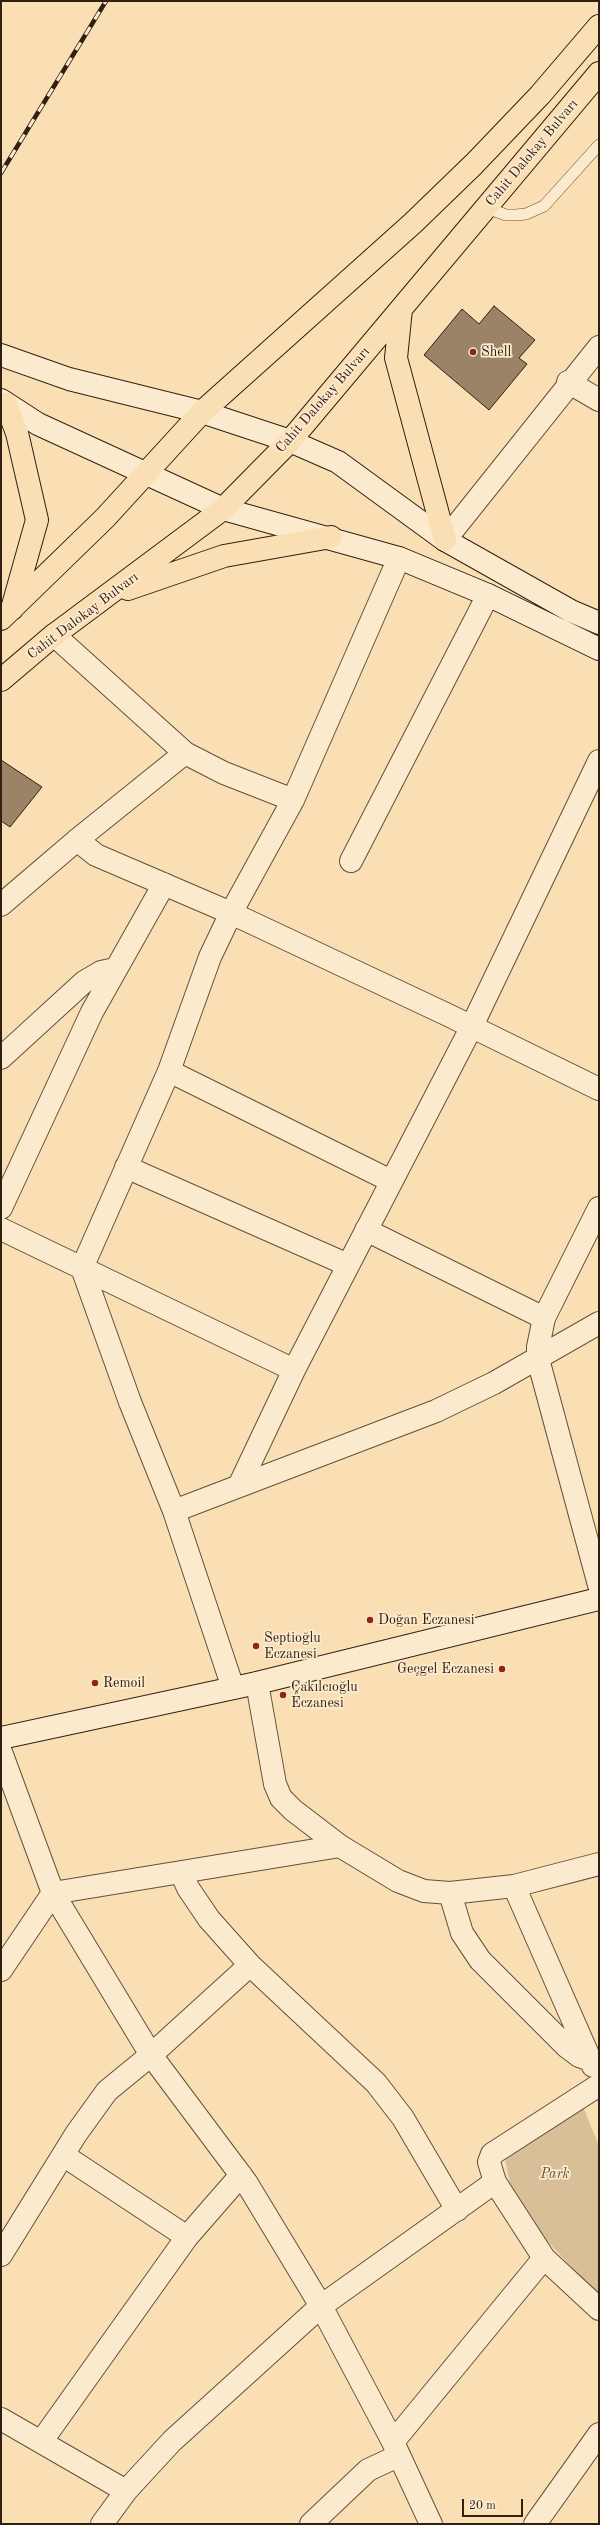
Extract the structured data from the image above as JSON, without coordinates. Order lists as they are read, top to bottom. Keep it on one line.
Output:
{"streets":{"main road":["Cahit Dalokay Bulvarı"]},"parks":["Park"],"places":["Shell","Doğan Eczanesi","Septioğlu Eczanesi","Geçgel Eczanesi","Remoil","Çakılcıoğlu Eczanesi"],"scale_bar":"20 m"}
